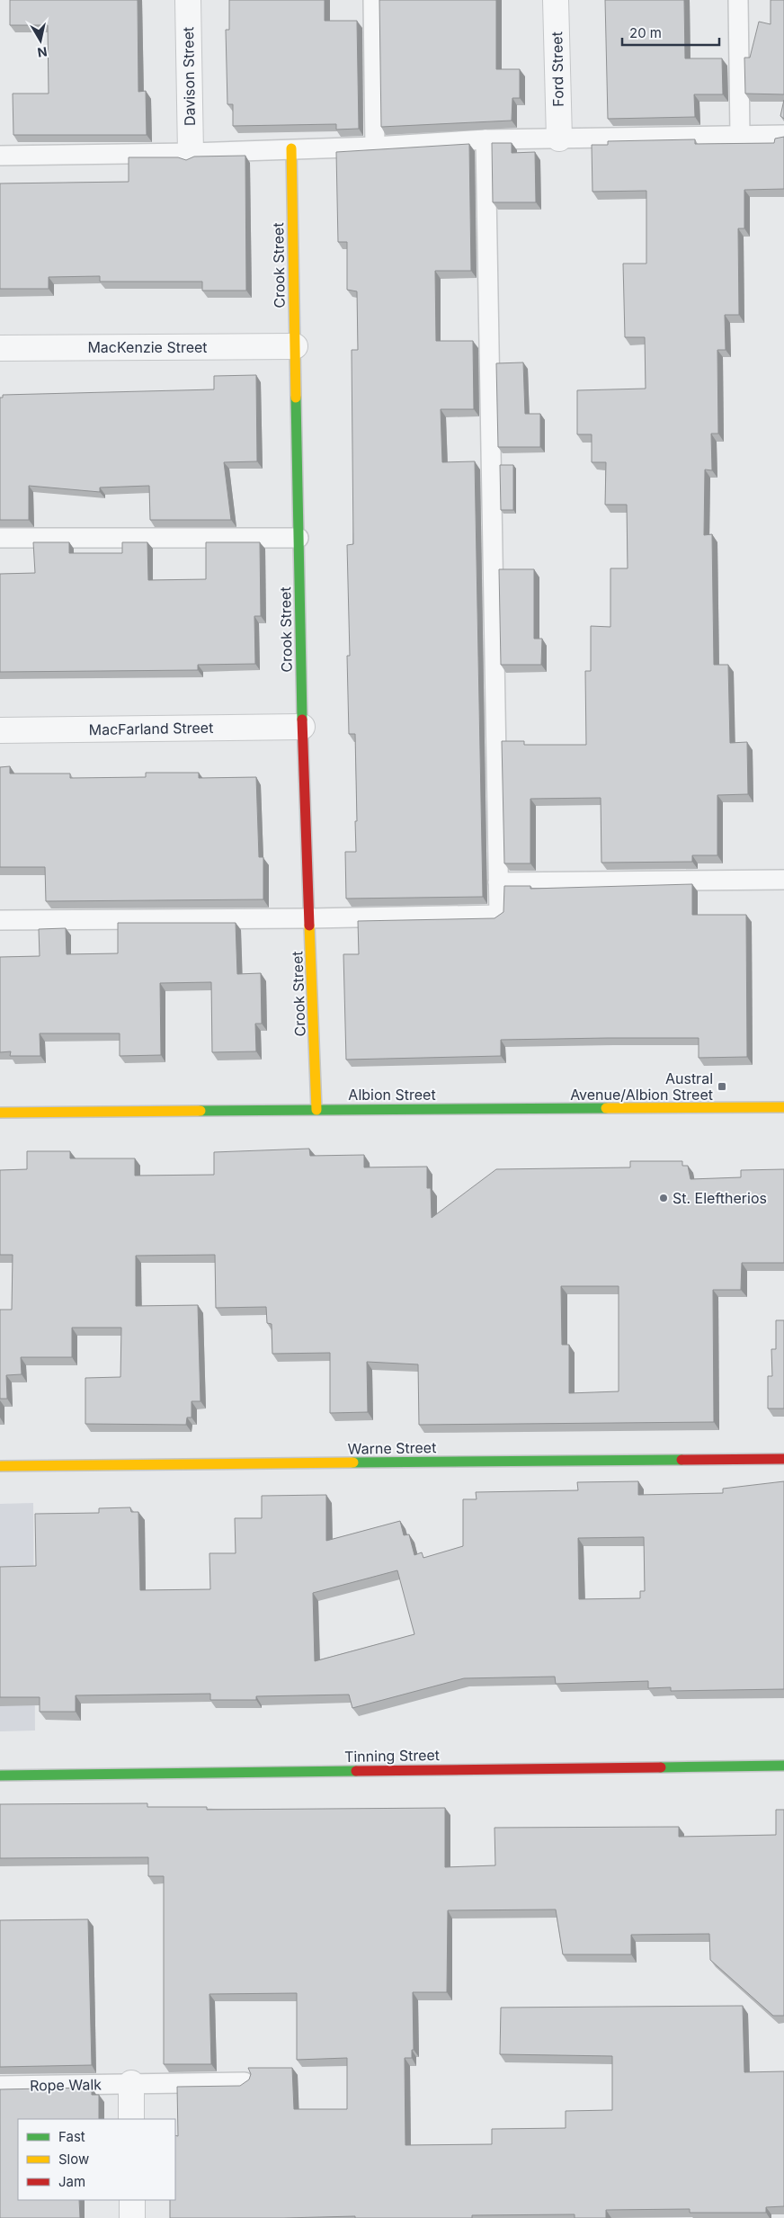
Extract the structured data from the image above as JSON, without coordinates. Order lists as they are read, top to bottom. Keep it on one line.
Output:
{"streets":{"street":["Ford Street","Davison Street","Crook Street","MacKenzie Street","MacFarland Street","Albion Street","Warne Street","Tinning Street"],"lane":["Rope Walk"]},"crossings":[["Crook Street","MacKenzie Street"],["Crook Street","MacFarland Street"],["Crook Street","Albion Street"]],"places":{"transit":["Austral Avenue/Albion Street"],"other":["St. Eleftherios"]},"legend":["Fast","Slow","Jam"],"scale_bar":"20 m","north":"bottom"}
